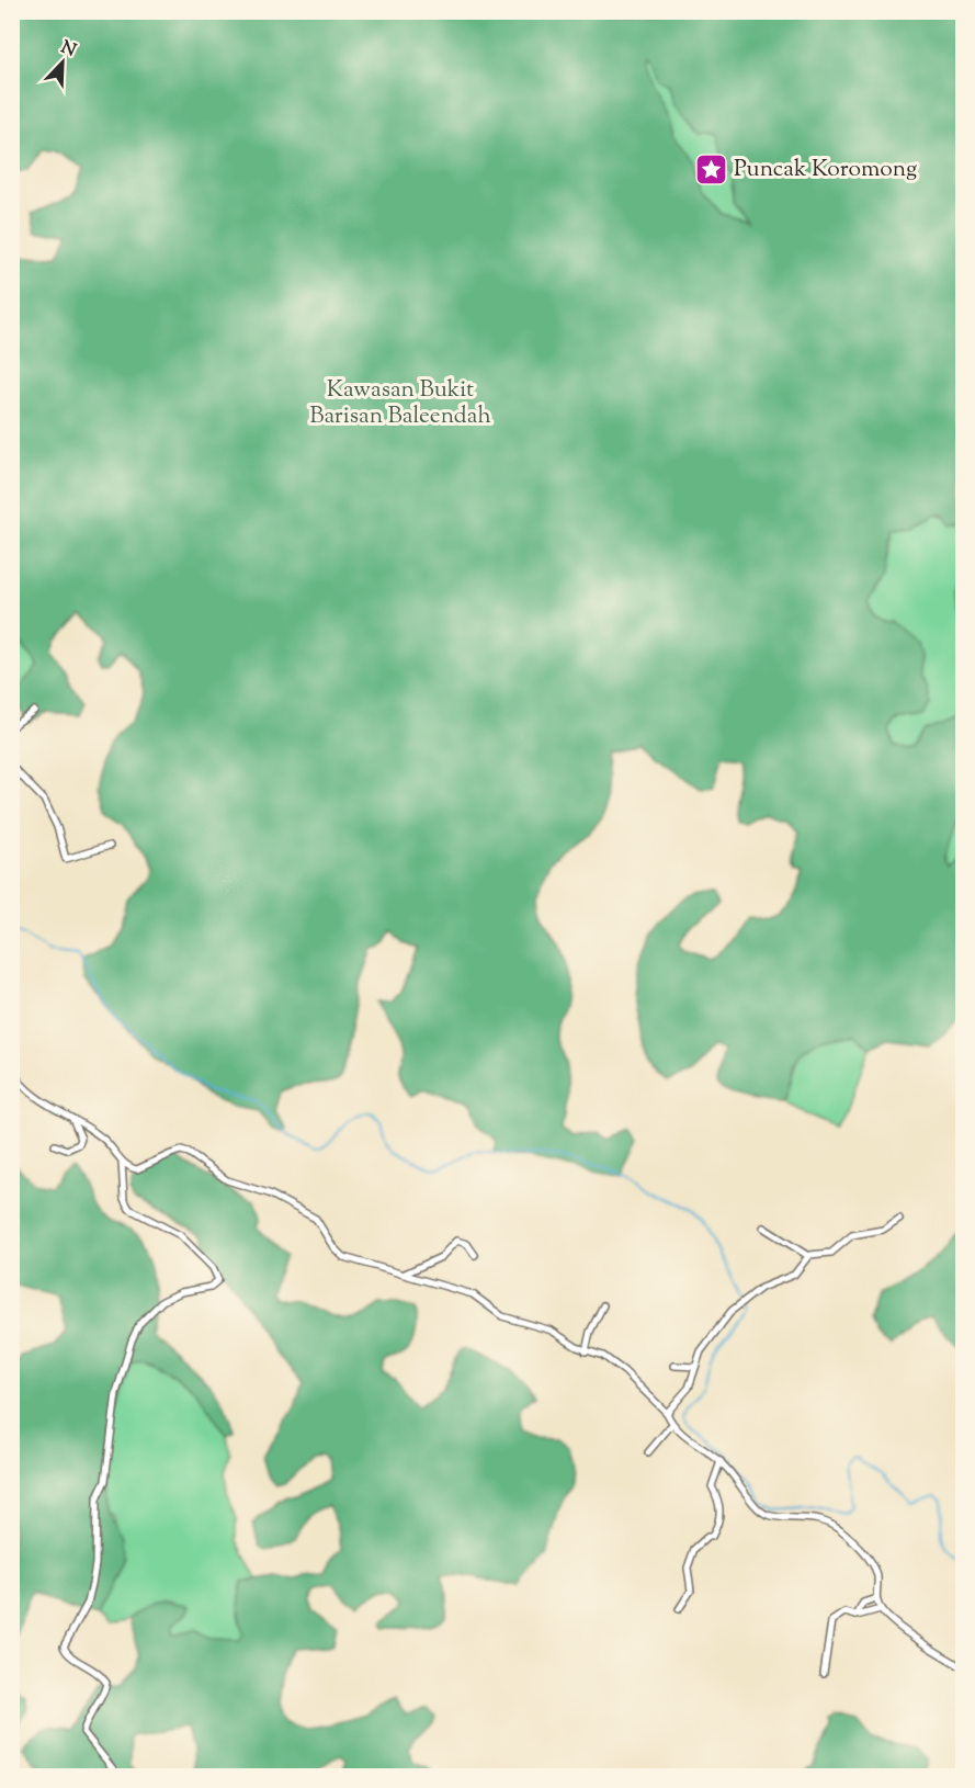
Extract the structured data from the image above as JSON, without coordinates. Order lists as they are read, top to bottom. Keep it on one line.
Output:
{"parks":["Kawasan Bukit Barisan Baleendah"],"places":{"place":["Puncak Koromong"]},"north":"top right"}
